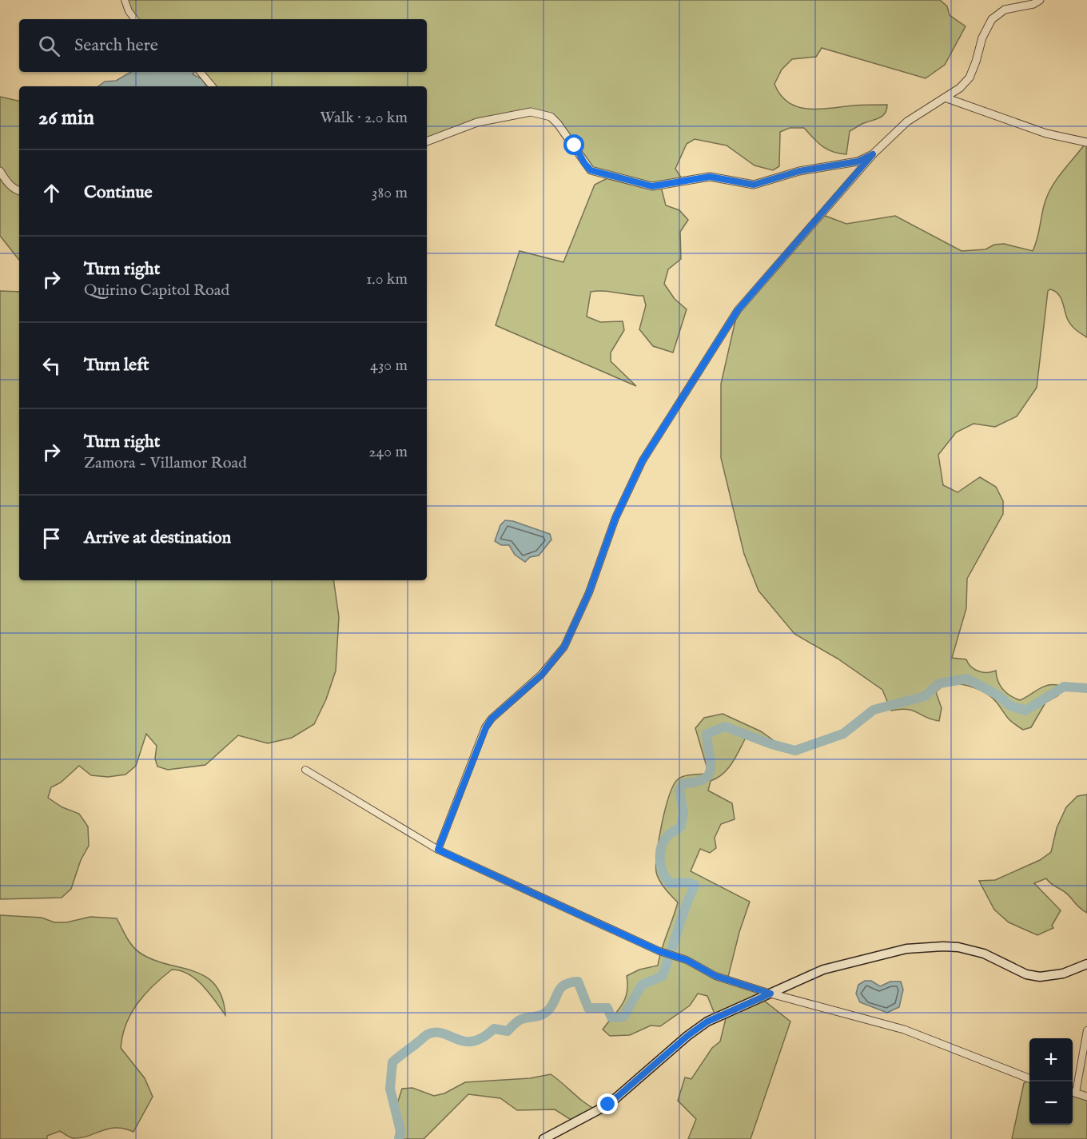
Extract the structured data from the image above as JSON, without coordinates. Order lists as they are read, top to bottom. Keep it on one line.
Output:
{"page":{"search":"Search here","heading":["26 min","Walk · 2.0 km"],"list":[["Continue","380 m"],["Turn right","Quirino Capitol Road","1.0 km"],["Turn left","430 m"],["Turn right","Zamora - Villamor Road","240 m"],"Arrive at destination"],"map_buttons":["+","−"]}}
